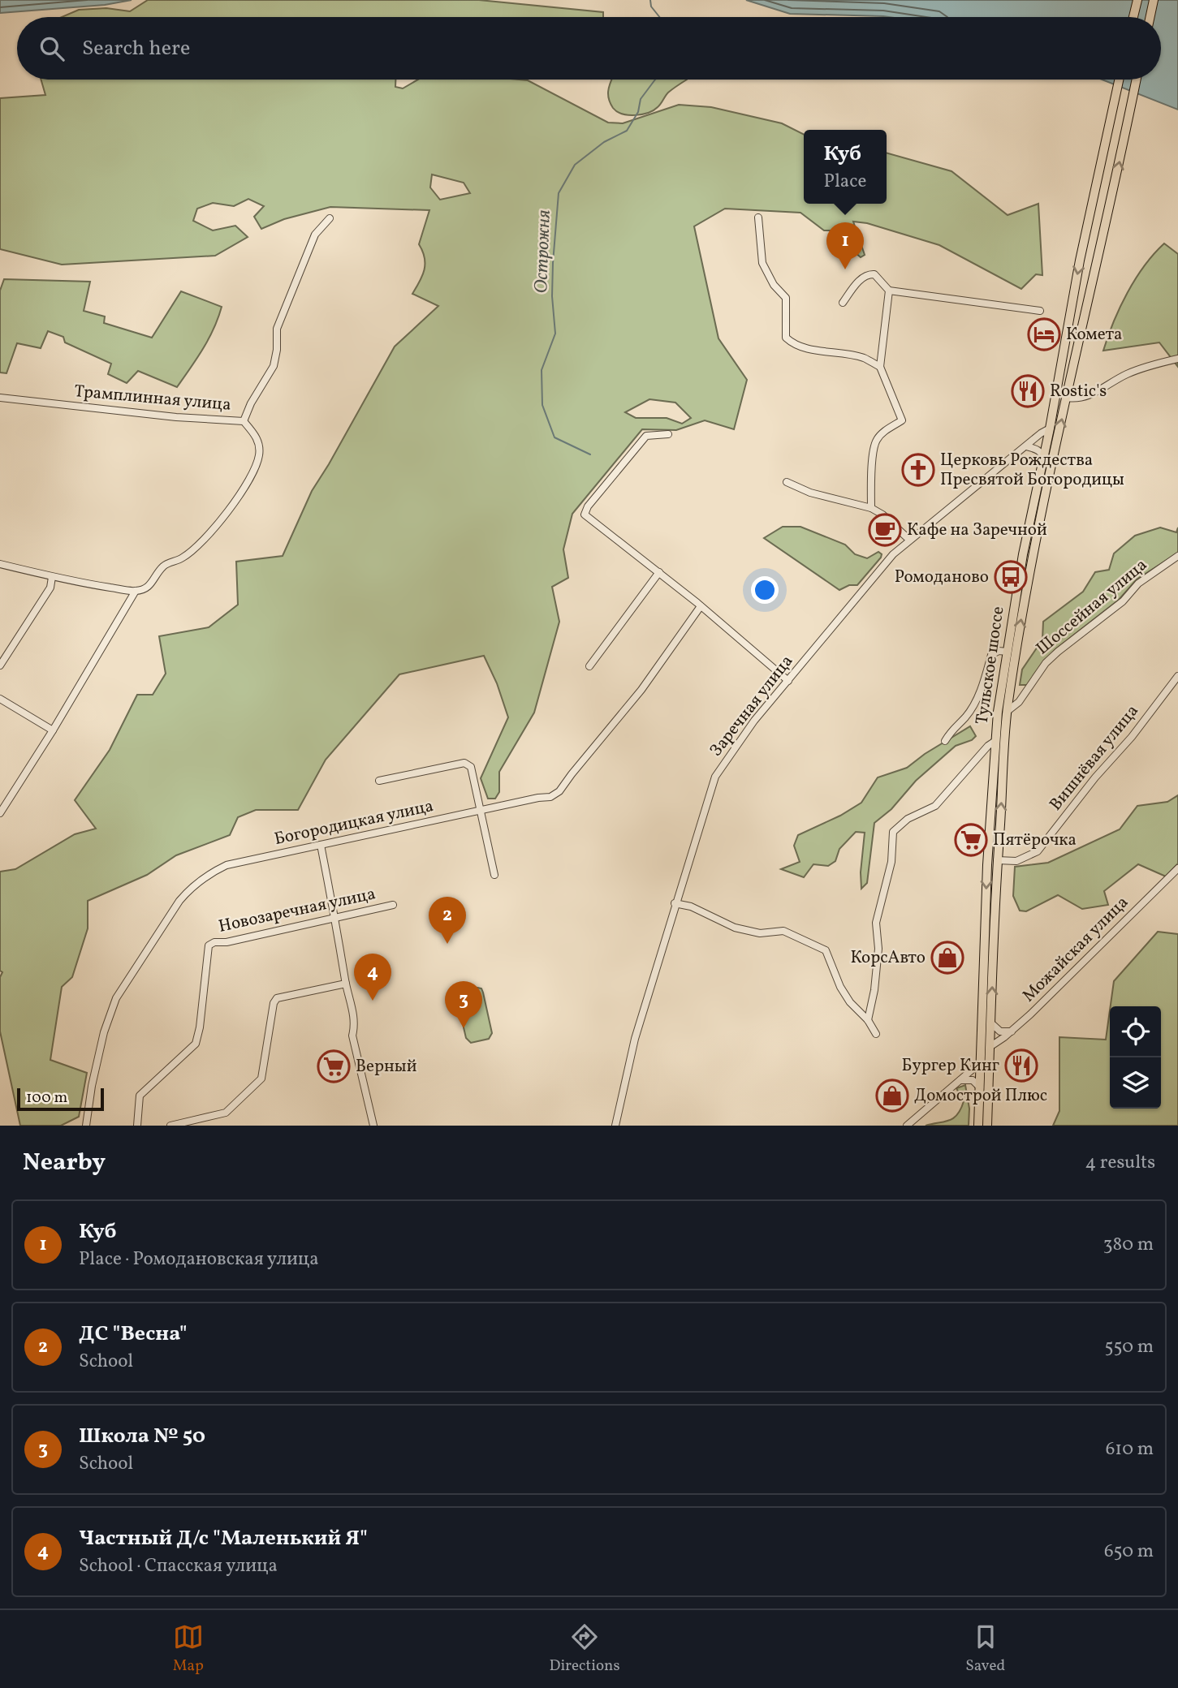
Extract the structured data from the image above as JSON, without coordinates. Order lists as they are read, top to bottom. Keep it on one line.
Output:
{"streets":{"main road":["Тульское шоссе"],"street":["Трамплинная улица","Шоссейная улица","Заречная улица","Вишнёвая улица","Богородицкая улица","Новозаречная улица","Можайская улица"]},"crossings":[["Шоссейная улица","Тульское шоссе"],["Тульское шоссе","Заречная улица"],["Тульское шоссе","Вишнёвая улица"],["Тульское шоссе","Можайская улица"]],"water":["Острожня"],"places":{"hotel":["Комета"],"restaurant":["Rostic's","Бургер Кинг"],"church":["Церковь Рождества Пресвятой Богородицы"],"cafe":["Кафе на Заречной"],"bus stop":["Ромоданово"],"supermarket":["Пятёрочка","Верный"],"shop":["КорсАвто","Домострой Плюс"]},"scale_bar":"100 m","page":{"search":"Search here","popup":["Куб","Place"],"pins":["1","2","4","3"],"scale":"100 m","heading":["Nearby","4 results"],"list":[{"mark":"1","name":"Куб","note":"Place · Ромодановская улица","value":"380 m"},{"mark":"2","name":"ДС \"Весна\"","note":"School","value":"550 m"},{"mark":"3","name":"Школа № 50","note":"School","value":"610 m"},{"mark":"4","name":"Частный Д/с \"Маленький Я\"","note":"School · Спасская улица","value":"650 m"}],"nav":["Map","Directions","Saved"]}}
